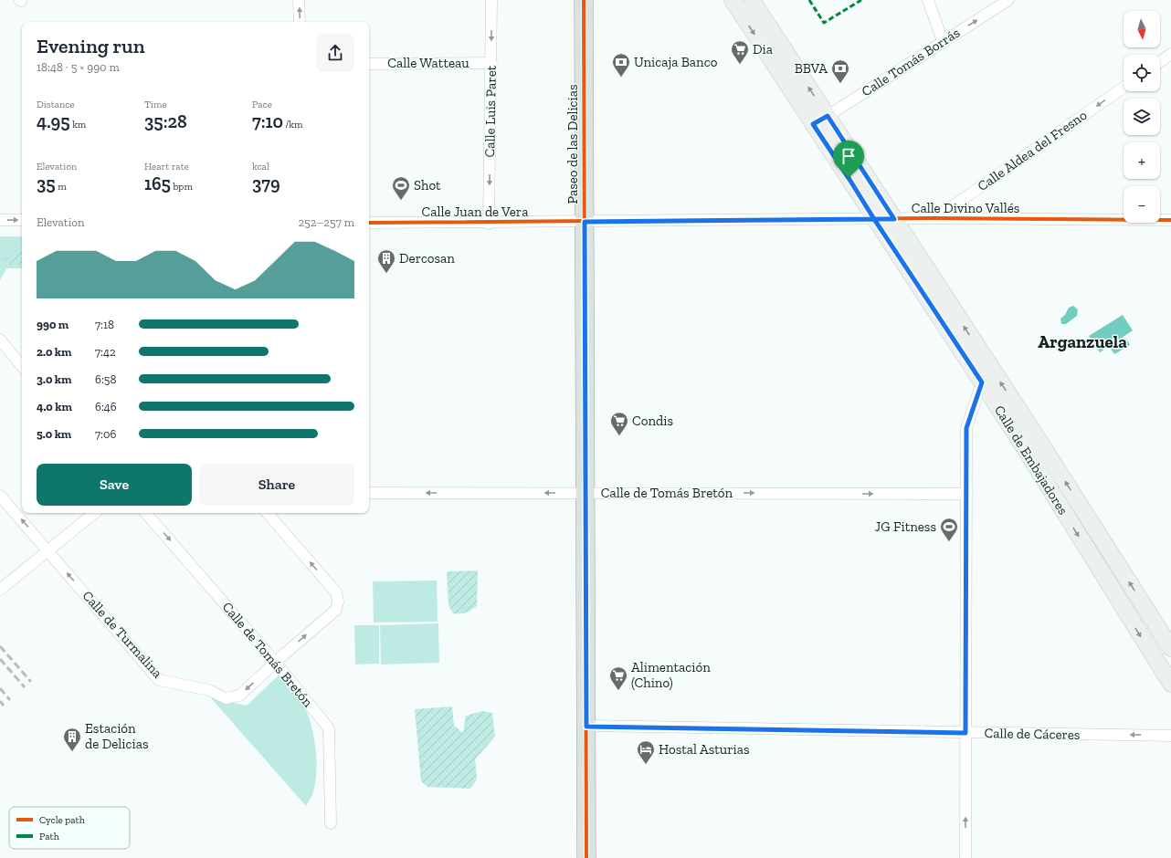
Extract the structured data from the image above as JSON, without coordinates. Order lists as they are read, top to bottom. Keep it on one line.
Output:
{"streets":{"main road":["Paseo de las Delicias","Calle de Embajadores"],"street":["Calle Tomás Borrás","Calle Watteau","Calle Luis Paret","Calle Aldea del Fresno","Calle Divino Vallés","Calle Juan de Vera","Calle de Tomás Bretón","Calle de Turmalina","Calle de Cáceres"]},"crossings":[["Calle Tomás Borrás","Calle de Embajadores"],["Calle Watteau","Calle Luis Paret"],["Calle Luis Paret","Calle Juan de Vera"],["Paseo de las Delicias","Calle Divino Vallés"],["Paseo de las Delicias","Calle Juan de Vera"],["Paseo de las Delicias","Calle de Tomás Bretón"],["Paseo de las Delicias","Calle de Cáceres"],["Calle Aldea del Fresno","Calle Divino Vallés"],["Calle Divino Vallés","Calle Juan de Vera"],["Calle Divino Vallés","Calle de Embajadores"],["Calle de Tomás Bretón","Calle de Turmalina"]],"one_way":["Calle Luis Paret","Calle Aldea del Fresno","Calle de Cáceres"],"districts":["Arganzuela"],"places":{"supermarket":["Dia","Condis","Alimentación (Chino)"],"bank":["Unicaja Banco","BBVA"],"sports":["Shot","JG Fitness"],"building":["Dercosan","Estación de Delicias"],"hotel":["Hostal Asturias"]},"legend":["Cycle path","Path"],"north":"bottom","page":{"map_buttons":["+","−"],"heading":["Evening run","18:48 · 5 × 990 m"],"stats":[["Distance","4.95 km"],["Time","35:28"],["Pace","7:10 /km"],["Elevation","35 m"],["Heart rate","165 bpm"],["kcal","379"]],"chart":["Elevation","252–257 m"],"list":[{"name":"990 m","note":"7:18"},{"name":"2.0 km","note":"7:42"},{"name":"3.0 km","note":"6:58"},{"name":"4.0 km","note":"6:46"},{"name":"5.0 km","note":"7:06"}],"buttons":["Save","Share"]}}
